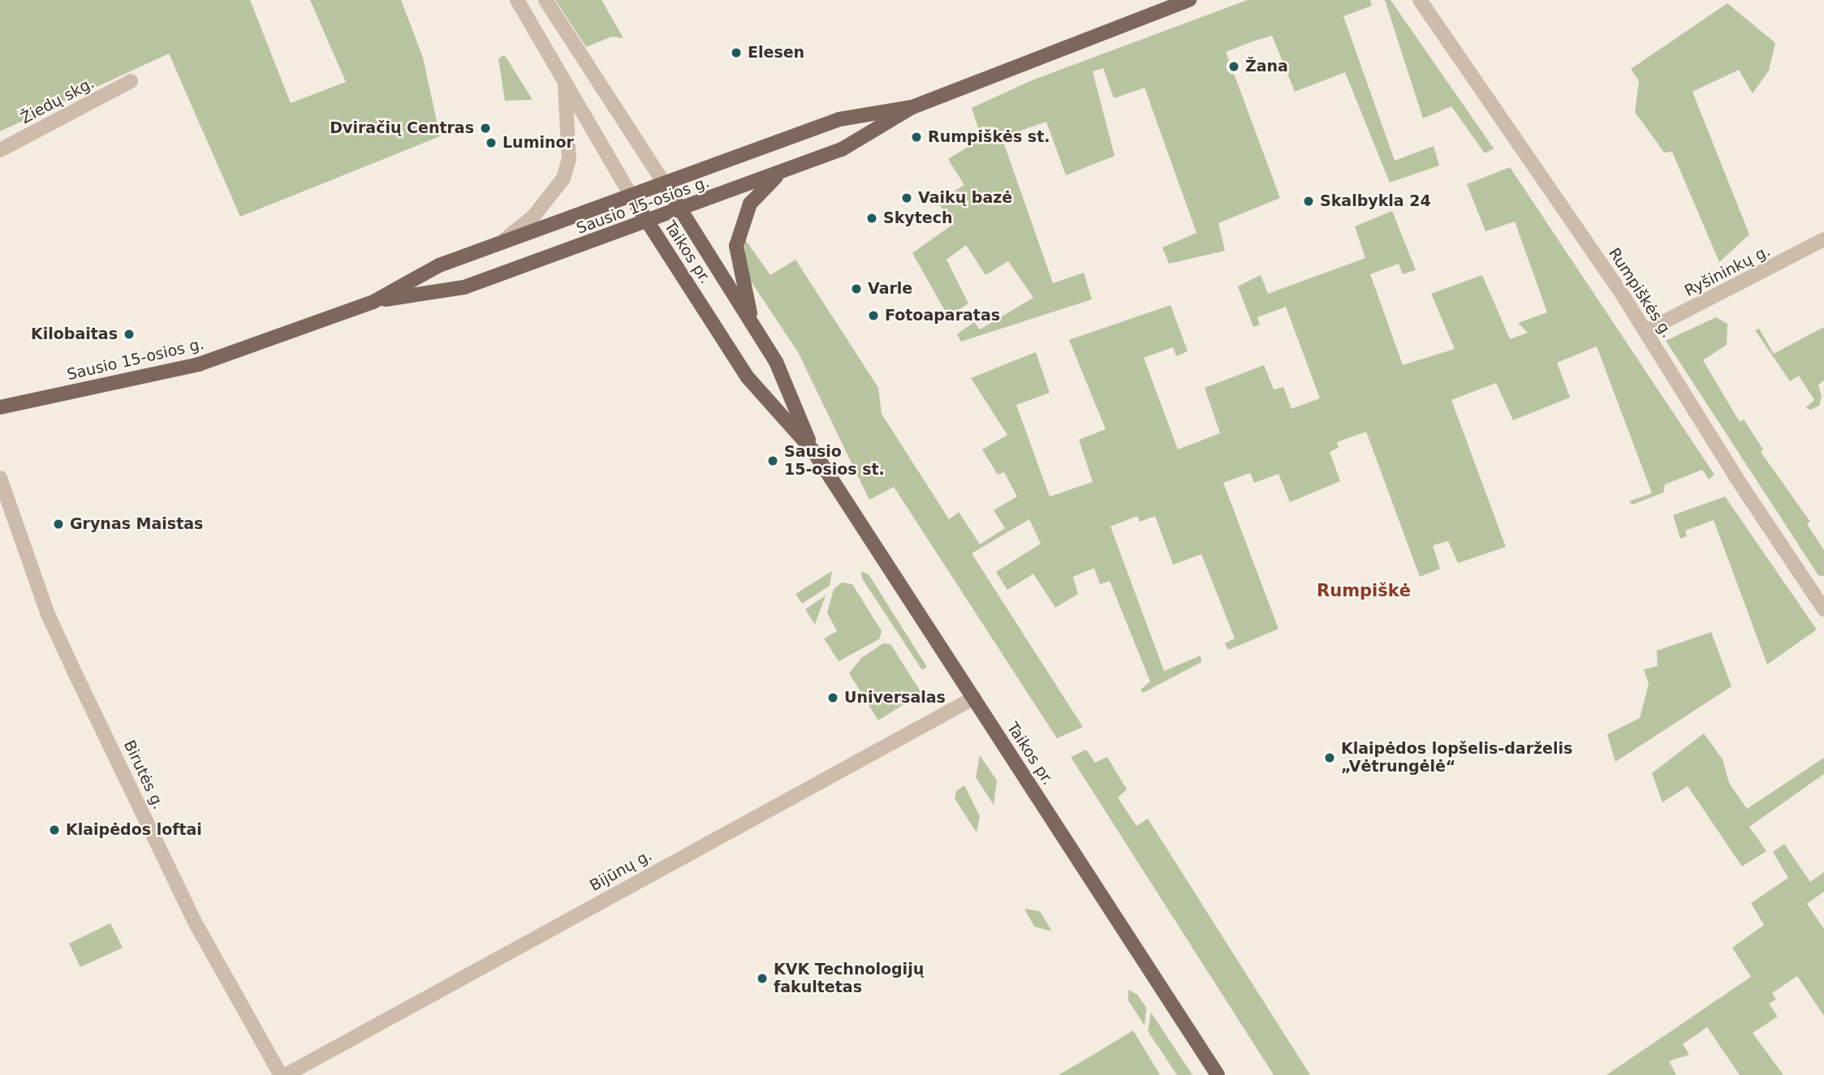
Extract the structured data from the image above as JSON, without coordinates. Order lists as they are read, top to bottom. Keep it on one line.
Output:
{"streets":{"main road":["Sausio 15-osios g.","Taikos pr."],"street":["Žiedų skg.","Ryšininkų g.","Rumpiškės g.","Birutės g.","Bijūnų g."]},"crossings":[["Sausio 15-osios g.","Taikos pr."],["Taikos pr.","Bijūnų g."],["Ryšininkų g.","Rumpiškės g."]],"districts":["Rumpiškė"],"places":["Elesen","Žana","Dviračių Centras","Rumpiškės st.","Luminor","Vaikų bazė","Skalbykla 24","Skytech","Varle","Fotoaparatas","Kilobaitas","Sausio 15-osios st.","Grynas Maistas","Universalas","Klaipėdos lopšelis-darželis „Vėtrungėlė“","Klaipėdos loftai","KVK Technologijų fakultetas"]}
